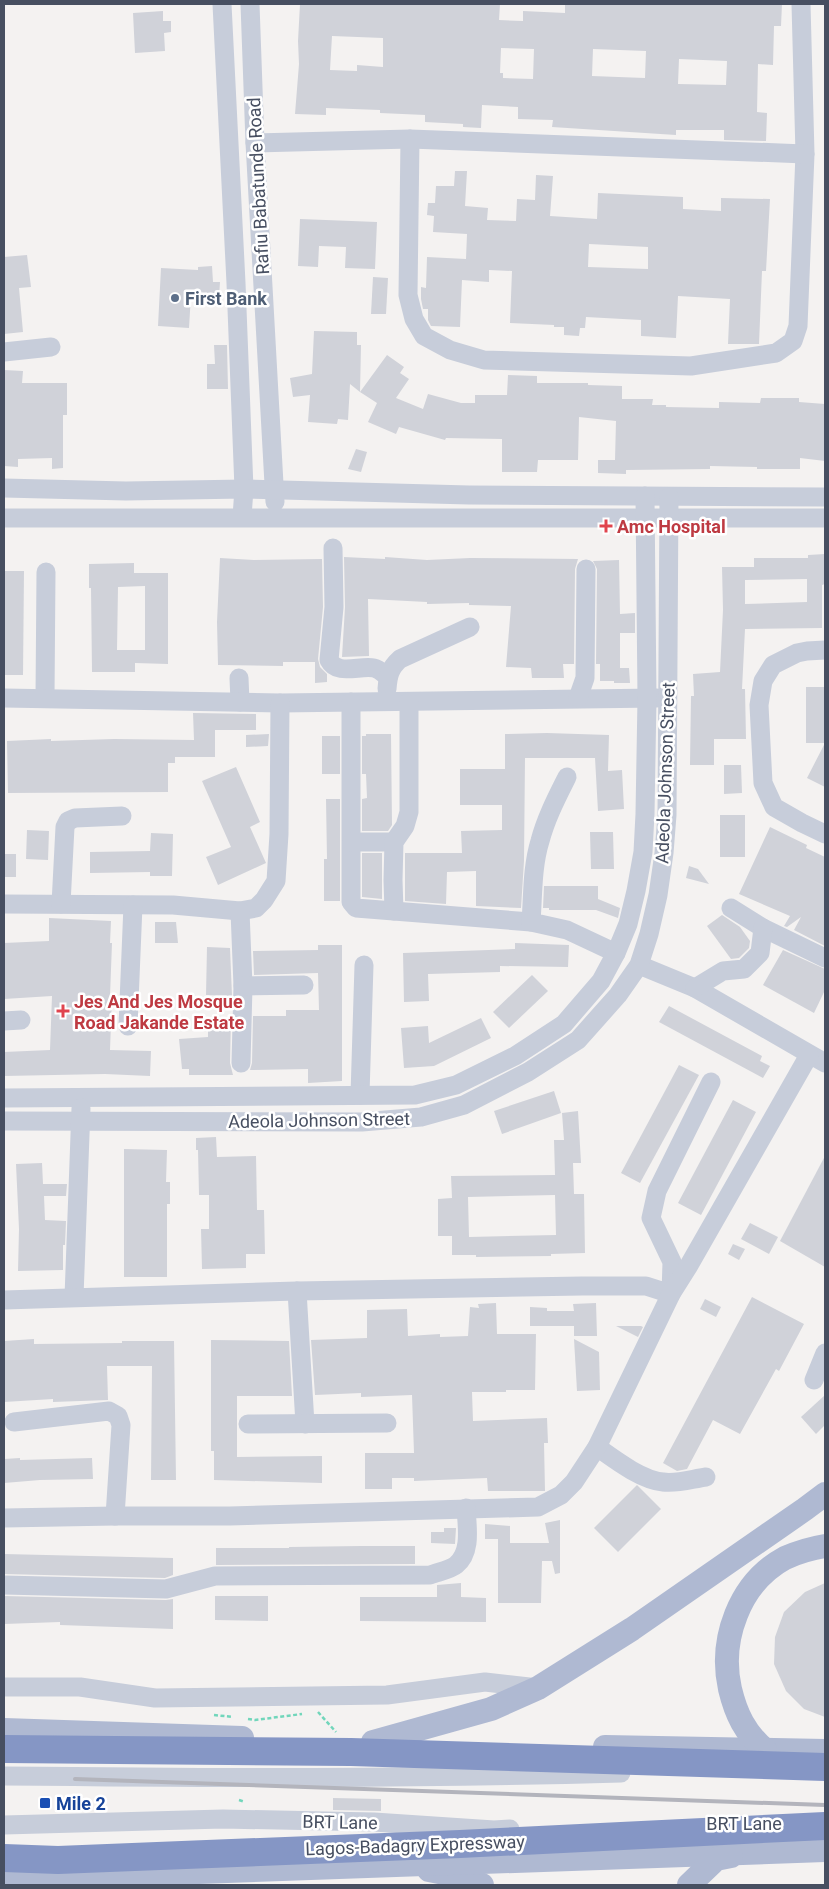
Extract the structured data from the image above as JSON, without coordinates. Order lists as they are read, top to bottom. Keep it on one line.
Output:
{"streets":{"highway":["Lagos-Badagry Expressway"],"street":["Rafiu Babatunde Road","Adeola Johnson Street","BRT Lane"]},"crossings":[["BRT Lane","Lagos-Badagry Expressway"]],"places":{"other":["First Bank"],"health":["Amc Hospital","Jes And Jes Mosque Road Jakande Estate"],"transit":["Mile 2"]}}
